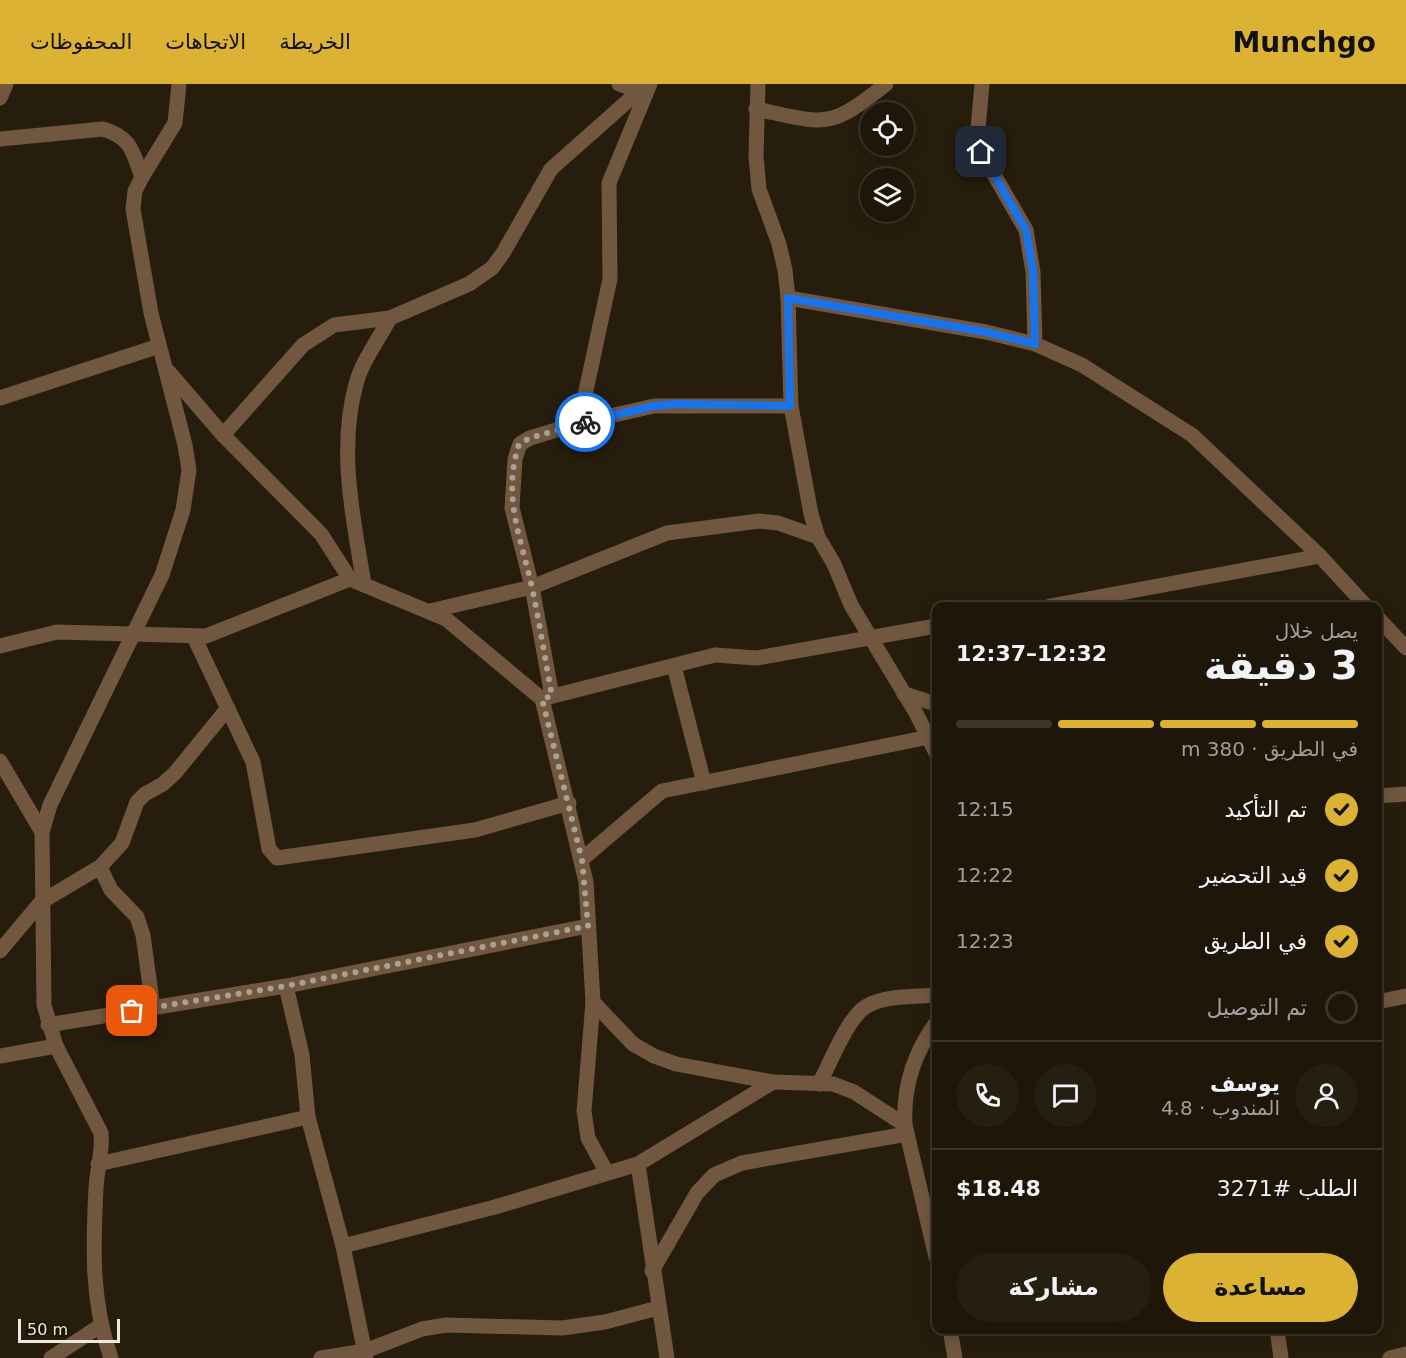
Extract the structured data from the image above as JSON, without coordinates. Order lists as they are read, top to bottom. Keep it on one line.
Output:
{"scale_bar":"50 m","page":{"header":"Munchgo","nav":["الخريطة","الاتجاهات","المحفوظات"],"heading":["3 دقيقة","يصل خلال","12:32–12:37"],"panel":["يوسف","المندوب · 4.8","الطلب #3271","$18.48"],"bar":"في الطريق · 380 m","list":[["تم التأكيد","12:15"],["قيد التحضير","12:22"],["في الطريق","12:23"],"تم التوصيل"],"buttons":["مساعدة","مشاركة"],"scale":"50 m"}}
